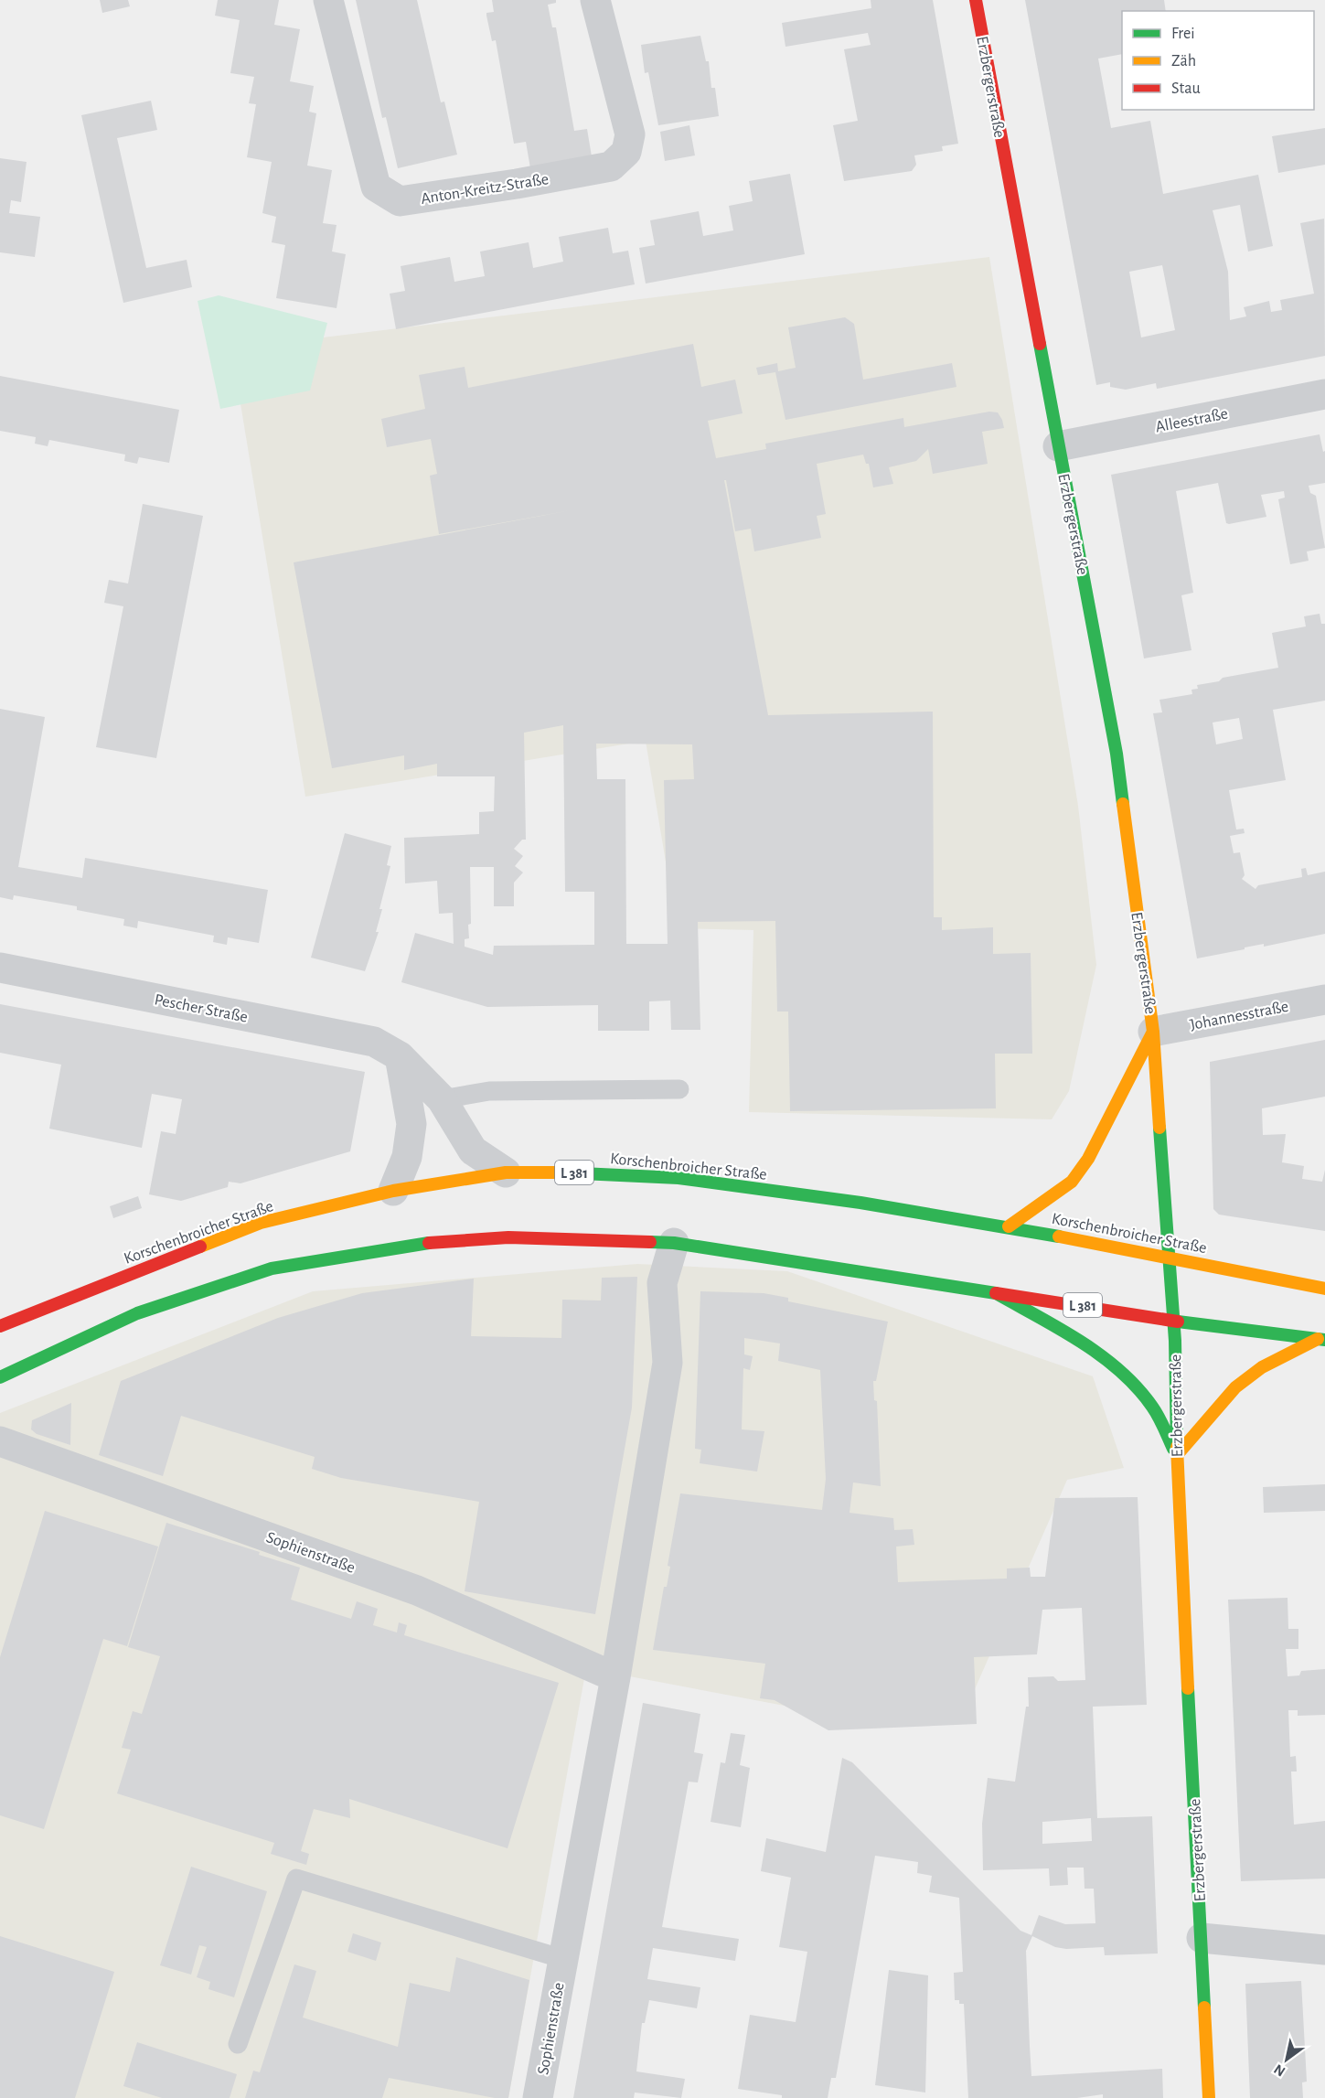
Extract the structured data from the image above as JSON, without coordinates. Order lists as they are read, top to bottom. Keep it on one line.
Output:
{"streets":{"main road":["Erzbergerstraße","Korschenbroicher Straße","L 381"],"street":["Anton-Kreitz-Straße","Alleestraße","Pescher Straße","Johannesstraße","Sophienstraße"]},"crossings":[["Erzbergerstraße","Alleestraße"],["Erzbergerstraße","Johannesstraße"],["Erzbergerstraße","Korschenbroicher Straße"],["Erzbergerstraße","L 381"],["Pescher Straße","Korschenbroicher Straße"],["L 381","Sophienstraße"]],"legend":["Frei","Zäh","Stau"],"north":"bottom left"}
